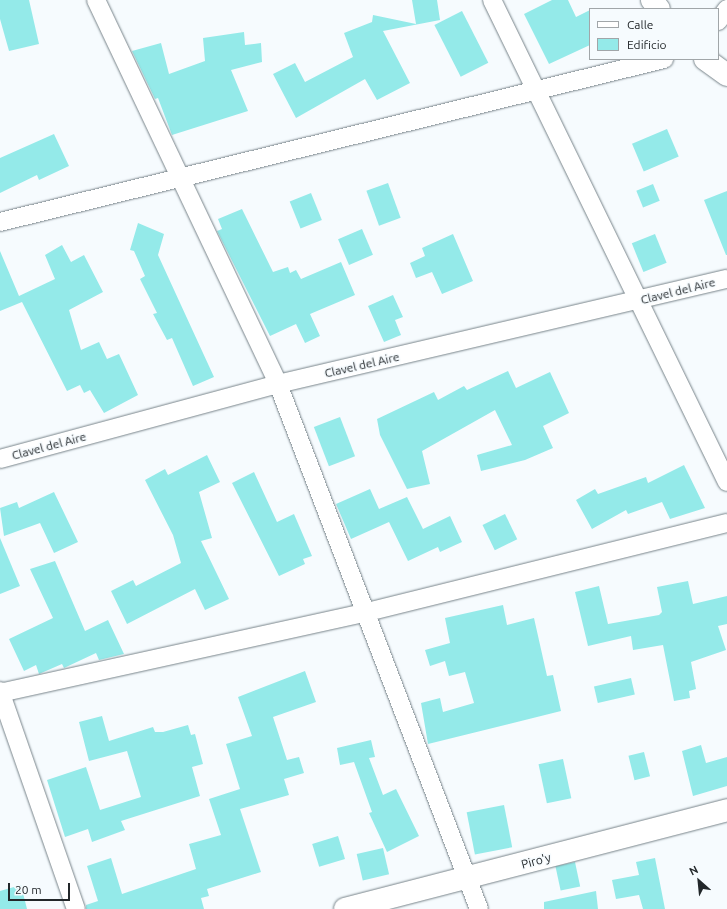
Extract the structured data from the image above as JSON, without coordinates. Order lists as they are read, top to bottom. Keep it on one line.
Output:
{"streets":{"main road":["Piro'y"],"street":["Clavel del Aire"]},"legend":["Calle","Edificio"],"scale_bar":"20 m","north":"top left"}
